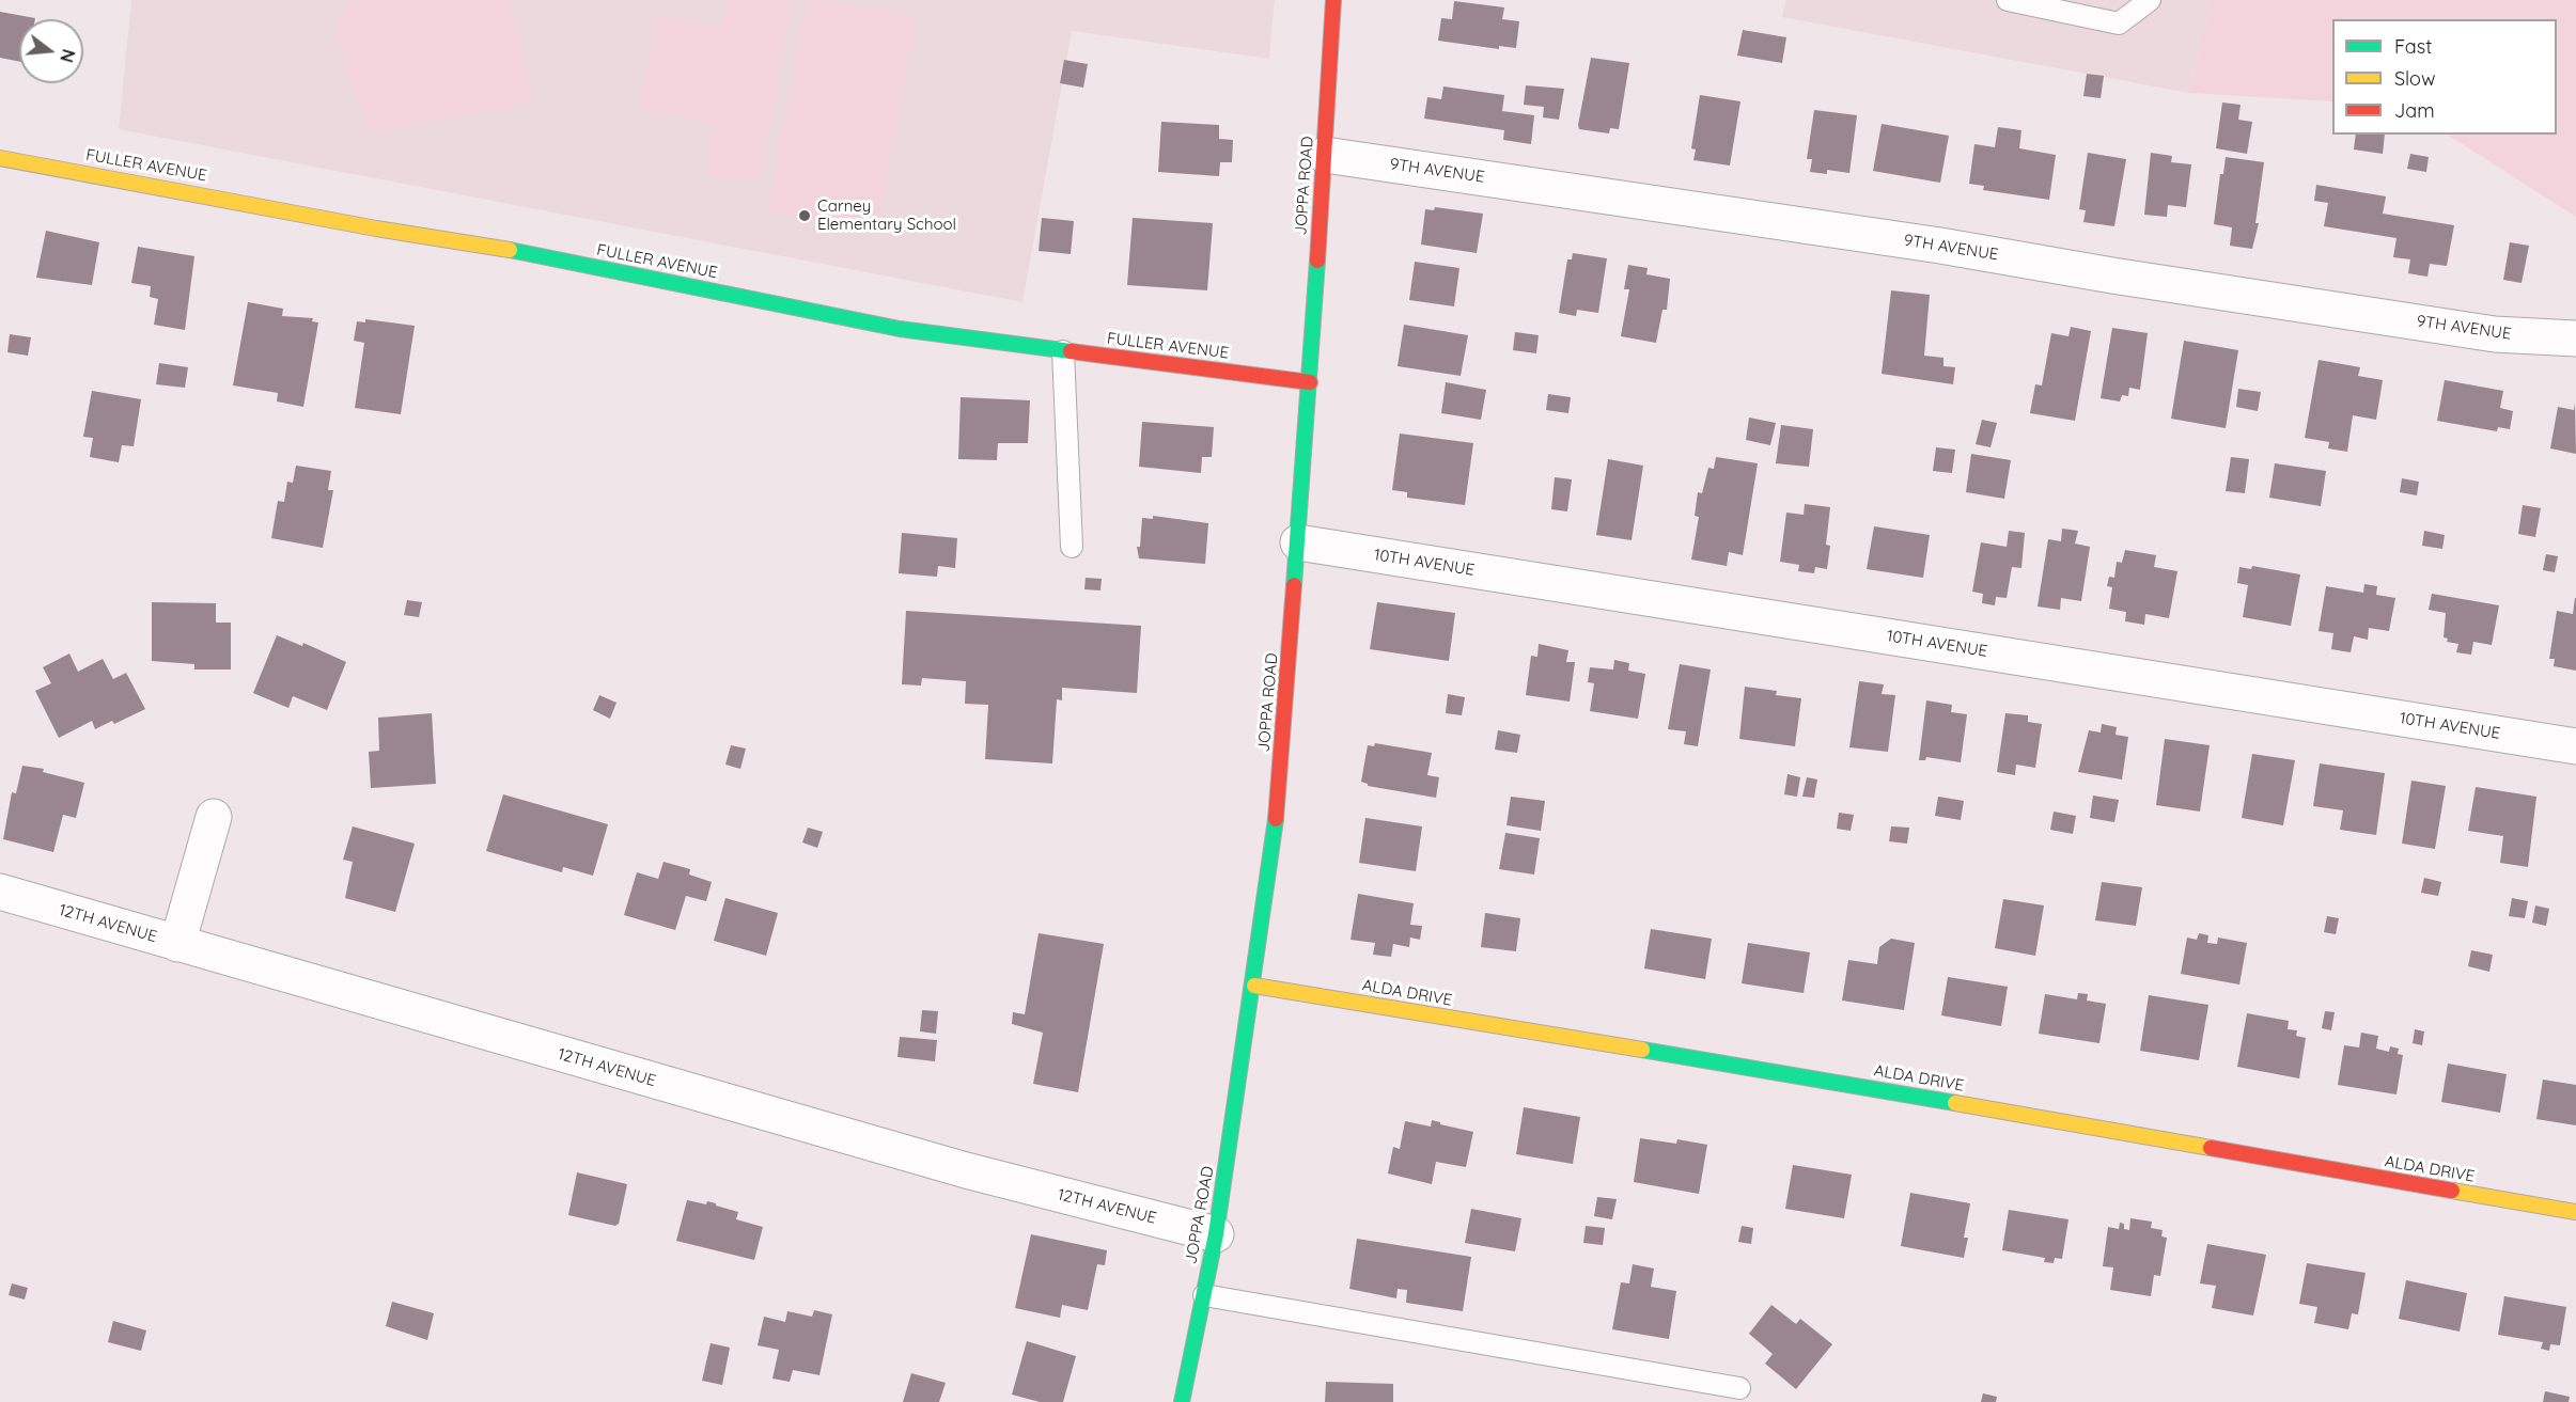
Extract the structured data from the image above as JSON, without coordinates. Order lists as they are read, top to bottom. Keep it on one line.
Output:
{"streets":{"street":["FULLER AVENUE","9TH AVENUE","JOPPA ROAD","10TH AVENUE","12TH AVENUE","ALDA DRIVE"]},"crossings":[["FULLER AVENUE","JOPPA ROAD"],["9TH AVENUE","JOPPA ROAD"],["JOPPA ROAD","10TH AVENUE"],["JOPPA ROAD","12TH AVENUE"],["JOPPA ROAD","ALDA DRIVE"]],"places":["Carney Elementary School"],"legend":["Fast","Slow","Jam"],"north":"right"}
